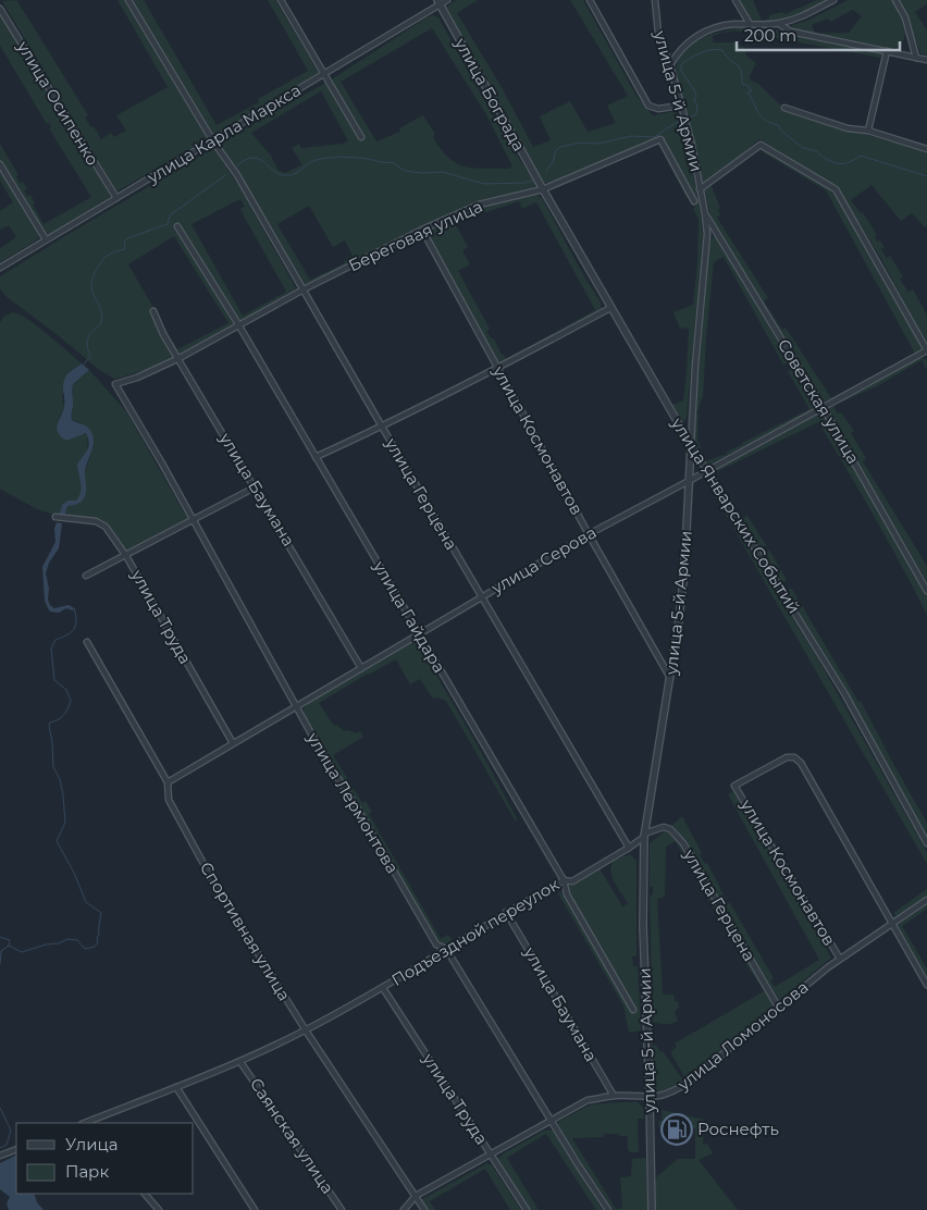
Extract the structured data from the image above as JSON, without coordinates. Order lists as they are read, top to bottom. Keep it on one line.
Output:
{"streets":{"street":["улица Бограда","улица 5-й Армии","улица Осипенко","улица Карла Маркса","Береговая улица","Советская улица","улица Космонавтов","улица Баумана","улица Герцена","улица Январских Событий","улица Серова","улица Труда","улица Гайдара","улица Лермонтова","Спортивная улица","Подъездной переулок","улица Ломоносова","Саянская улица"]},"crossings":[["улица Бограда","улица Карла Маркса"],["улица Бограда","Береговая улица"],["улица Бограда","улица Январских Событий"],["улица 5-й Армии","Советская улица"],["улица 5-й Армии","улица Космонавтов"],["улица 5-й Армии","улица Герцена"],["улица 5-й Армии","улица Январских Событий"],["улица 5-й Армии","улица Серова"],["улица 5-й Армии","Подъездной переулок"],["улица 5-й Армии","улица Ломоносова"],["улица Осипенко","улица Карла Маркса"],["улица Карла Маркса","улица Герцена"],["Береговая улица","улица Космонавтов"],["Береговая улица","улица Баумана"],["Береговая улица","улица Герцена"],["Береговая улица","улица Январских Событий"],["Береговая улица","улица Гайдара"],["Береговая улица","улица Лермонтова"],["Советская улица","улица Серова"],["улица Космонавтов","улица Серова"],["улица Космонавтов","улица Ломоносова"],["улица Баумана","улица Серова"],["улица Баумана","Подъездной переулок"],["улица Баумана","улица Ломоносова"],["улица Герцена","улица Серова"],["улица Герцена","Подъездной переулок"],["улица Герцена","улица Ломоносова"],["улица Январских Событий","улица Серова"],["улица Серова","улица Труда"],["улица Серова","улица Гайдара"],["улица Серова","улица Лермонтова"],["улица Серова","Спортивная улица"],["улица Труда","Подъездной переулок"],["улица Труда","улица Ломоносова"],["улица Гайдара","Подъездной переулок"],["улица Лермонтова","Подъездной переулок"],["улица Лермонтова","улица Ломоносова"],["Спортивная улица","Подъездной переулок"],["Спортивная улица","улица Ломоносова"],["Подъездной переулок","Саянская улица"]],"places":{"fuel station":["Роснефть"]},"legend":["Улица","Парк"],"scale_bar":"200 m"}
